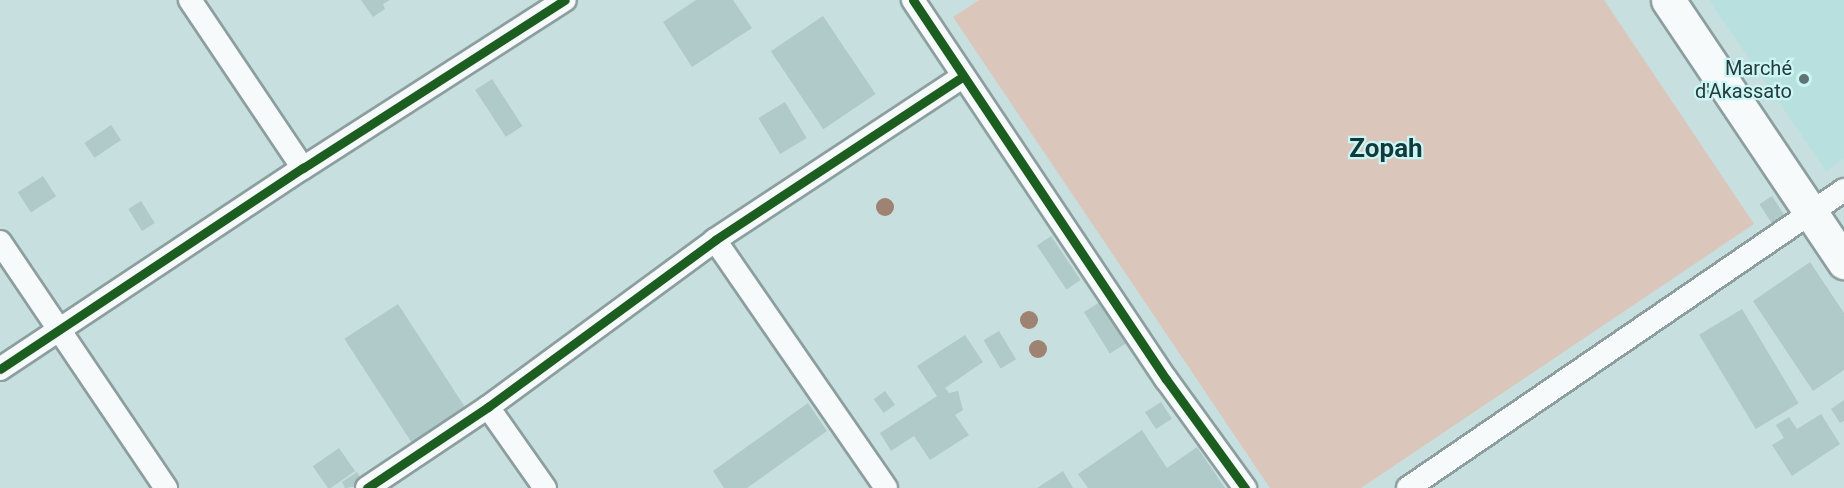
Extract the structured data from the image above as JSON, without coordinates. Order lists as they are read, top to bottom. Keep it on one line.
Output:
{"districts":["Zopah"],"places":["Marché d'Akassato"]}
